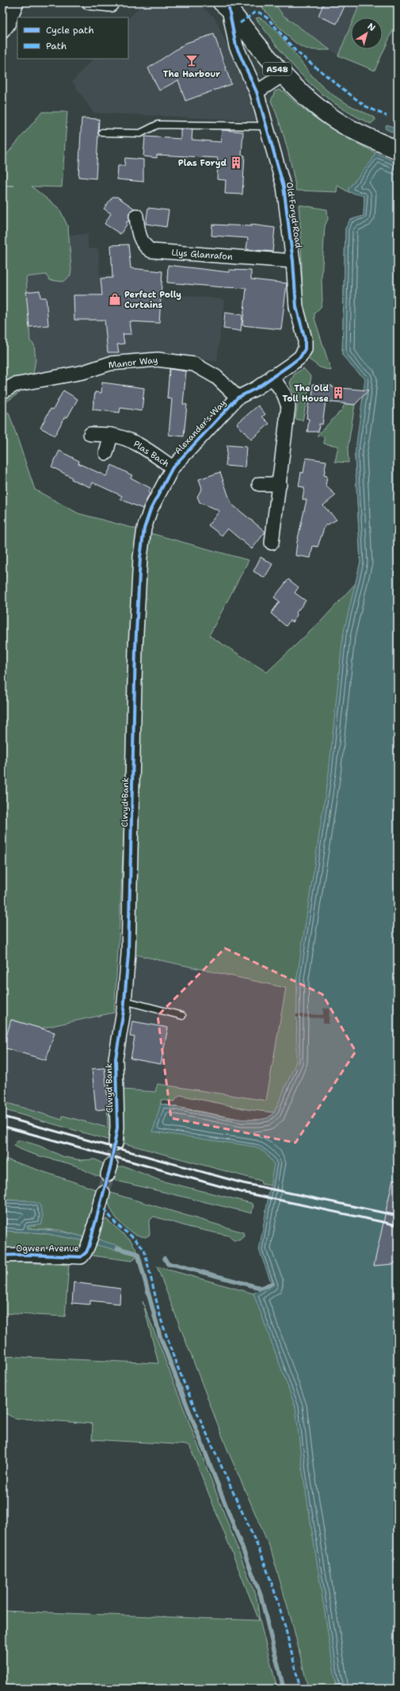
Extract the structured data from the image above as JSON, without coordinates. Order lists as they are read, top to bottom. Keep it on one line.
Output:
{"streets":{"main road":["A548"],"street":["Old Foryd Road","Llys Glanrafon","Manor Way","Alexander's Way","Plas Bach","Clwyd Bank","Ogwen Avenue"]},"crossings":[["A548","Old Foryd Road"],["Old Foryd Road","Llys Glanrafon"],["Old Foryd Road","Alexander's Way"],["Manor Way","Alexander's Way"],["Alexander's Way","Plas Bach"],["Alexander's Way","Clwyd Bank"],["Plas Bach","Clwyd Bank"]],"places":{"bar":["The Harbour"],"building":["Plas Foryd","The Old Toll House"],"shop":["Perfect Polly Curtains"]},"legend":["Cycle path","Path"],"north":"top right"}
